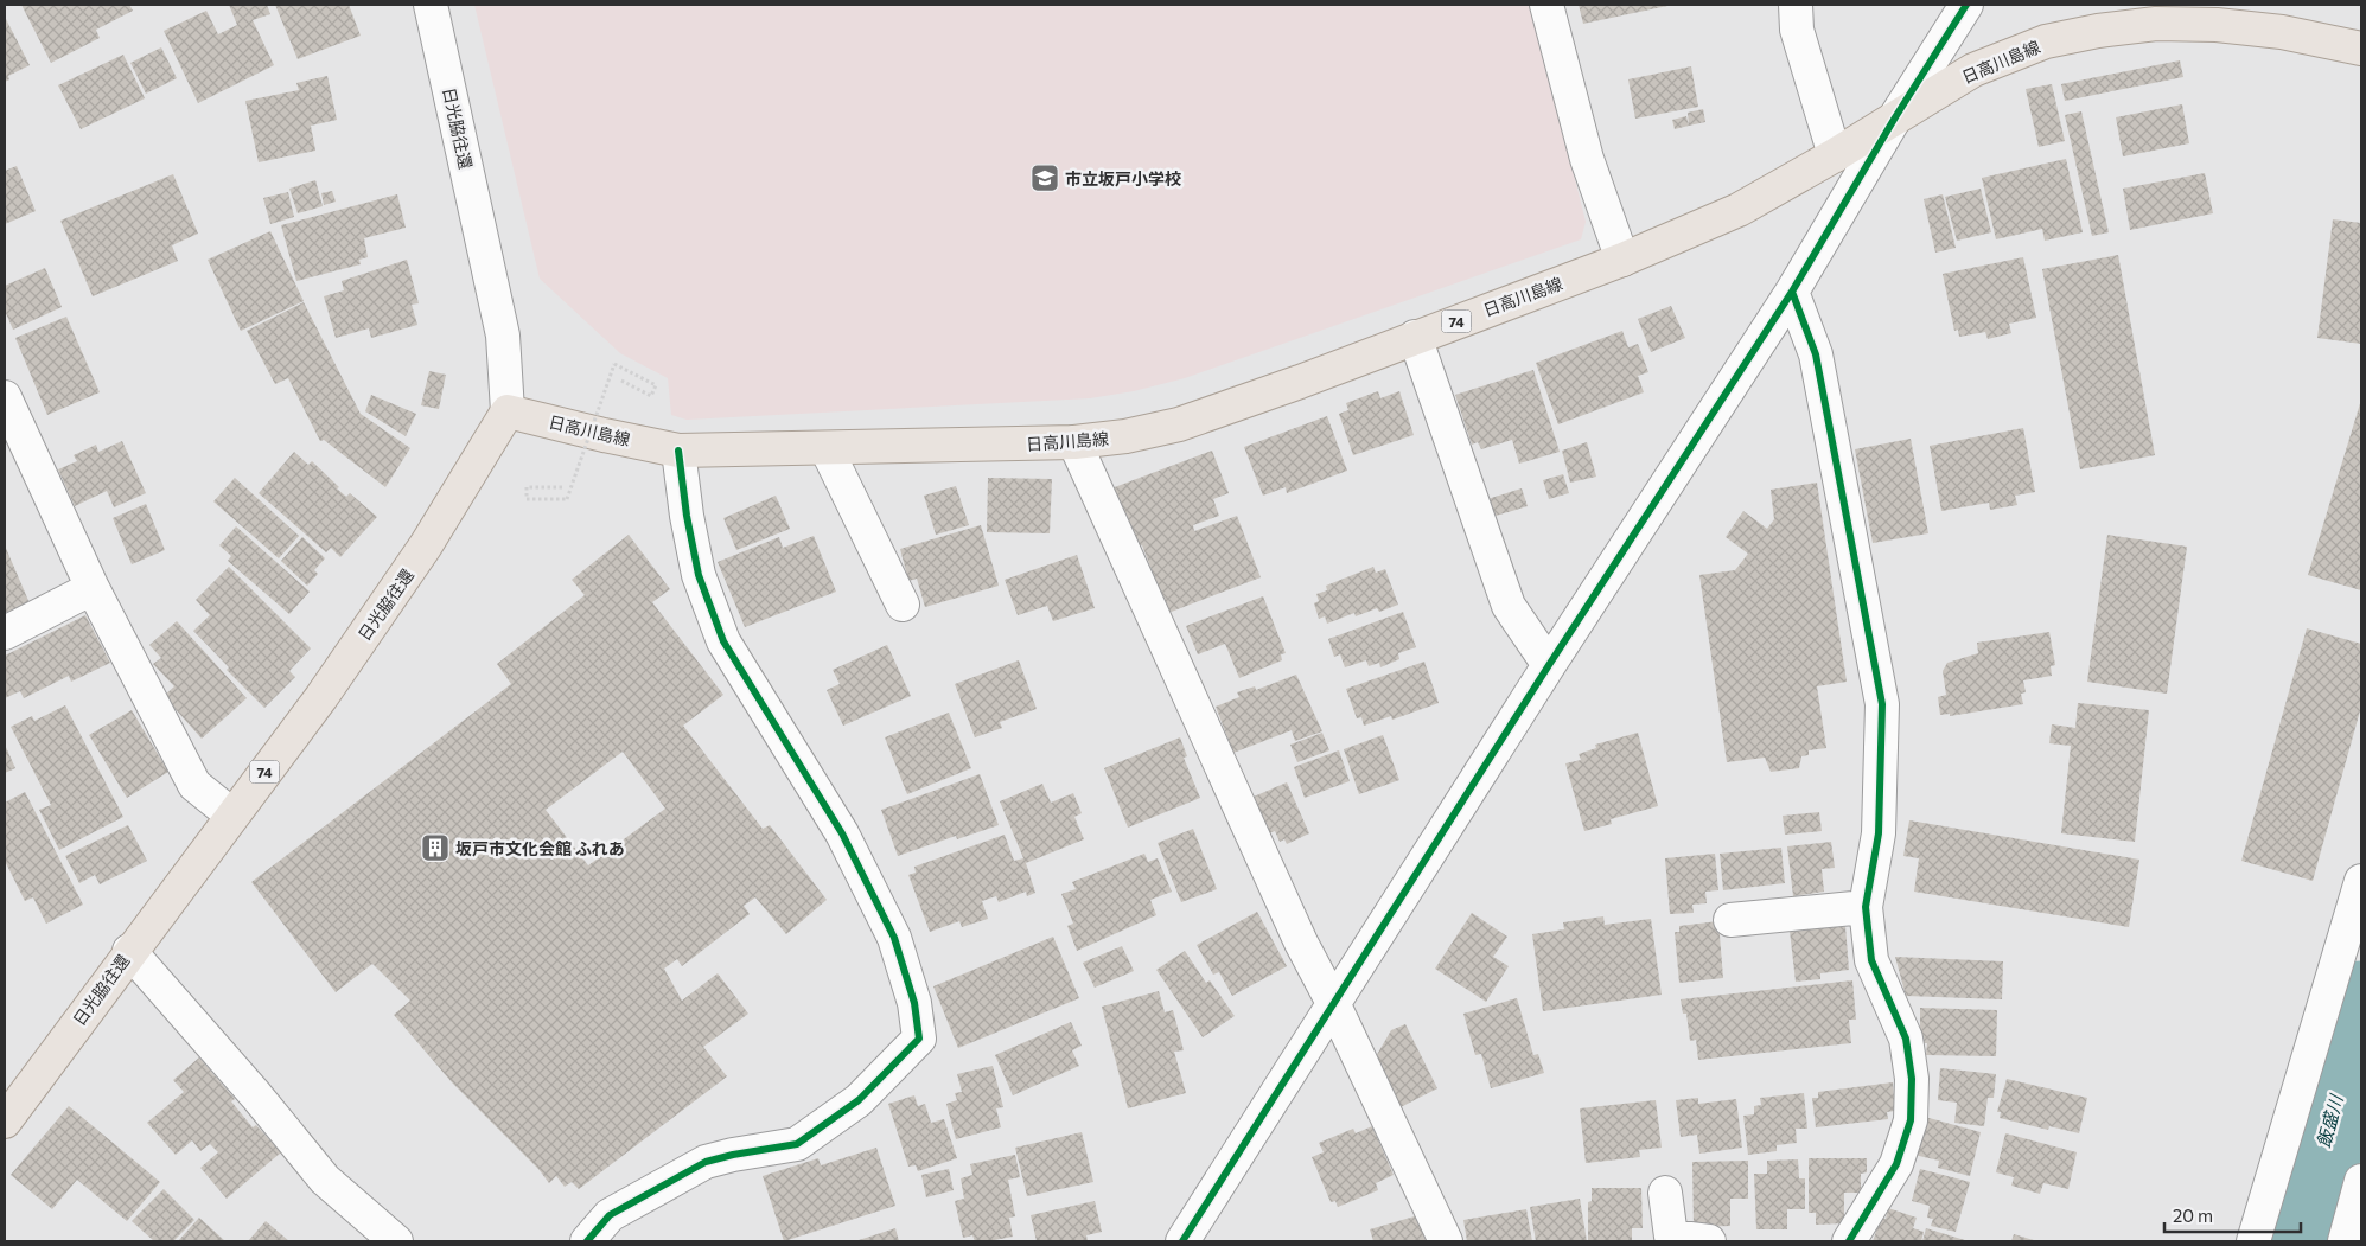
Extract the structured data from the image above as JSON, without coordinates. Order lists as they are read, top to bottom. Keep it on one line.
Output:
{"streets":{"main road":["日高川島線","日光脇往還","74"]},"crossings":[["日高川島線","日光脇往還"]],"water":["飯盛川"],"places":{"school or university":["市立坂戸小学校"],"building":["坂戸市文化会館 ふれあ"]},"scale_bar":"20 m"}
